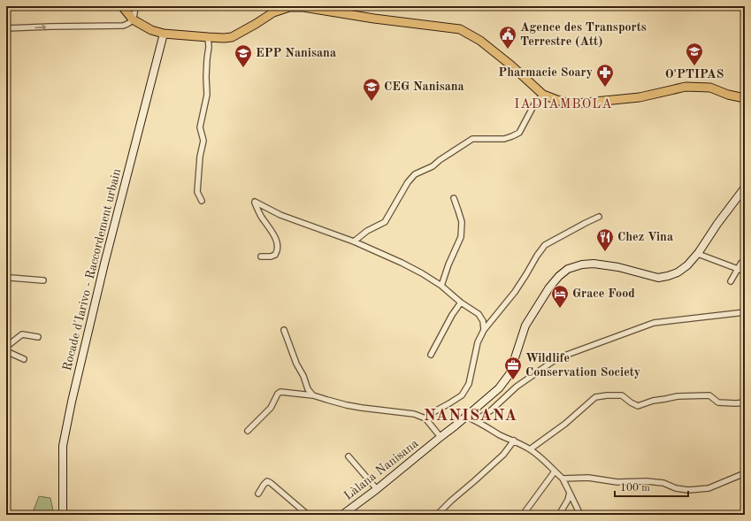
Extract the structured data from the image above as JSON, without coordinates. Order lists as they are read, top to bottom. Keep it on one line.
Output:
{"streets":{"street":["Rocade d'Iarivo - Raccordement urbain","Làlana Nanisana"]},"districts":["IADIAMBOLA","NANISANA"],"places":{"public building":["Agence des Transports Terrestre (Att)"],"school or university":["O'PTIPAS","EPP Nanisana","CEG Nanisana"],"pharmacy":["Pharmacie Soary"],"restaurant":["Chez Vina"],"hotel":["Grace Food"],"office":["Wildlife Conservation Society"]},"scale_bar":"100 m"}
